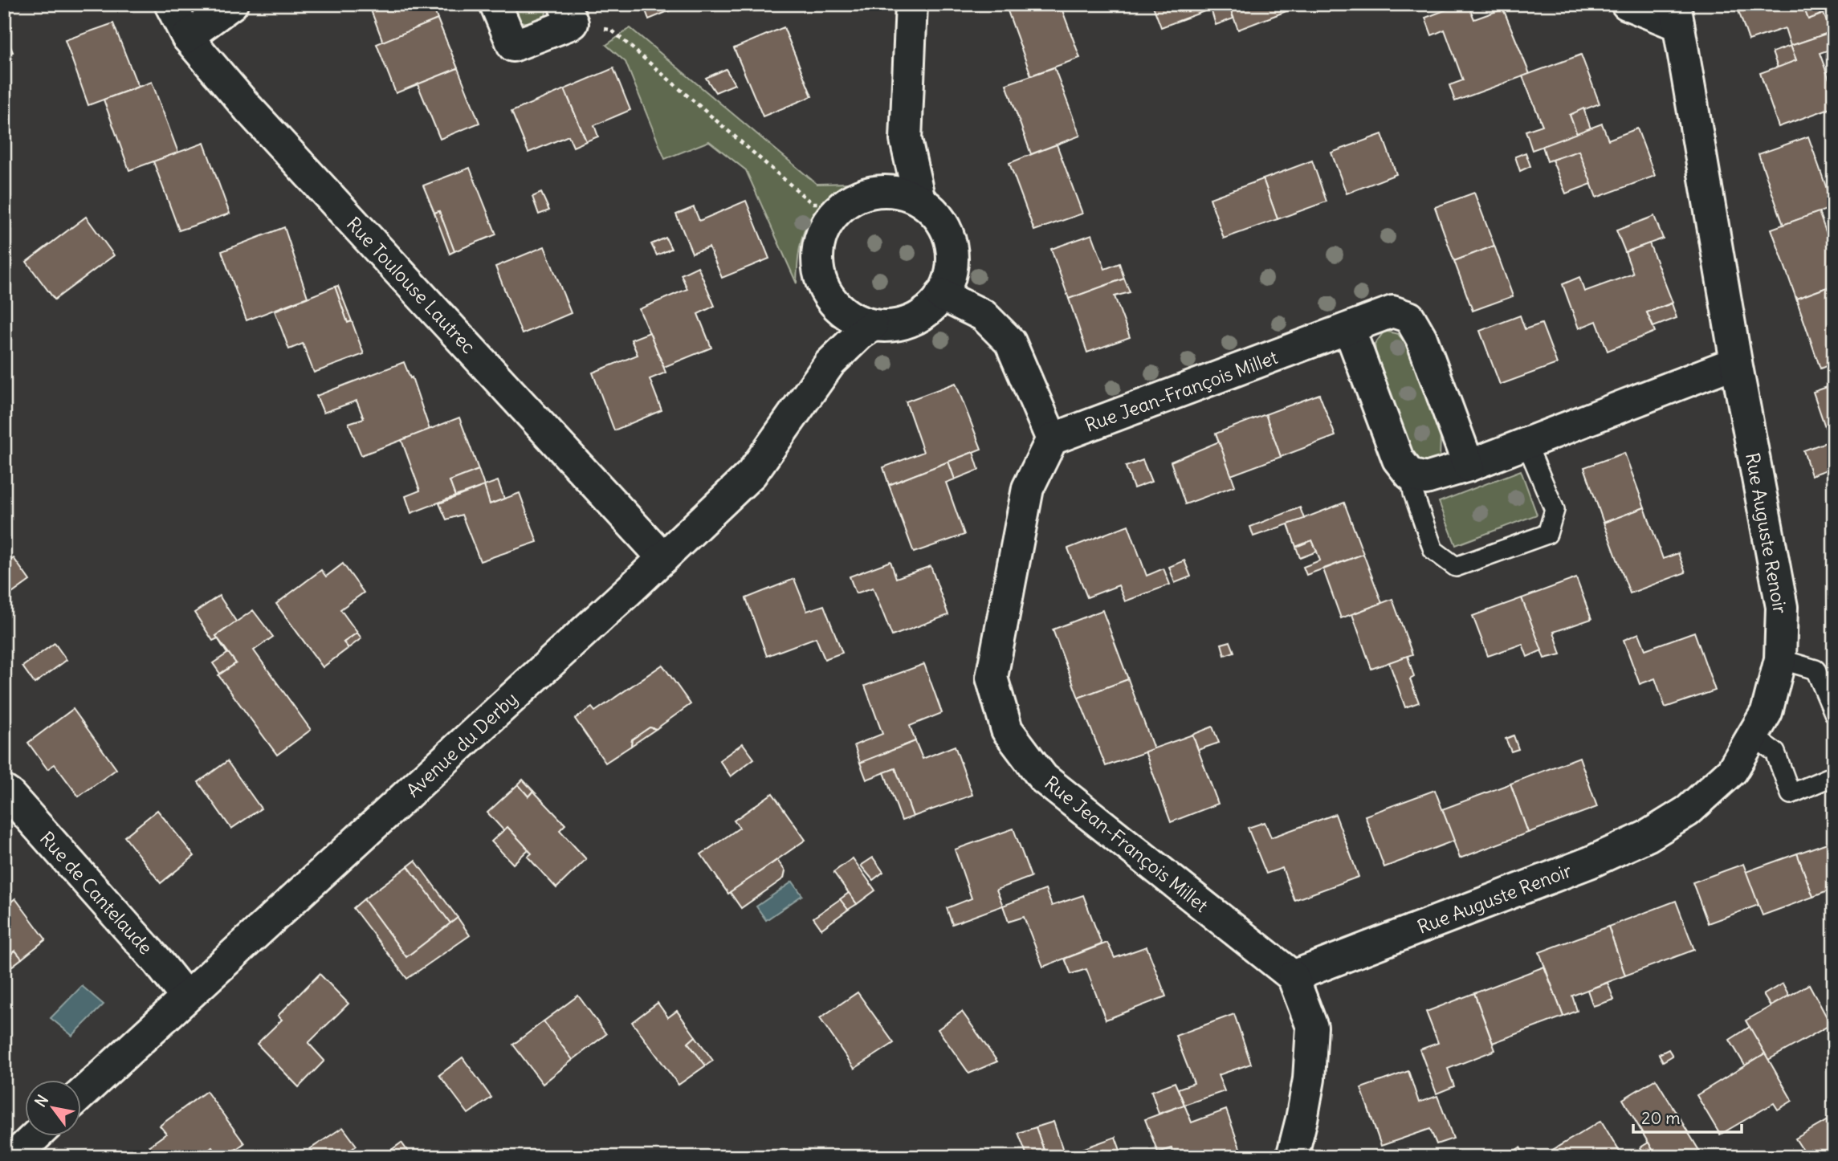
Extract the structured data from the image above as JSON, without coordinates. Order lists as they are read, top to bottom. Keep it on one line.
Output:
{"streets":{"street":["Rue Toulouse Lautrec","Rue Jean-François Millet","Rue Auguste Renoir","Avenue du Derby","Rue de Cantelaude"]},"crossings":[["Rue Toulouse Lautrec","Avenue du Derby"],["Rue Jean-François Millet","Rue Auguste Renoir"],["Avenue du Derby","Rue de Cantelaude"]],"scale_bar":"20 m","north":"top left"}
